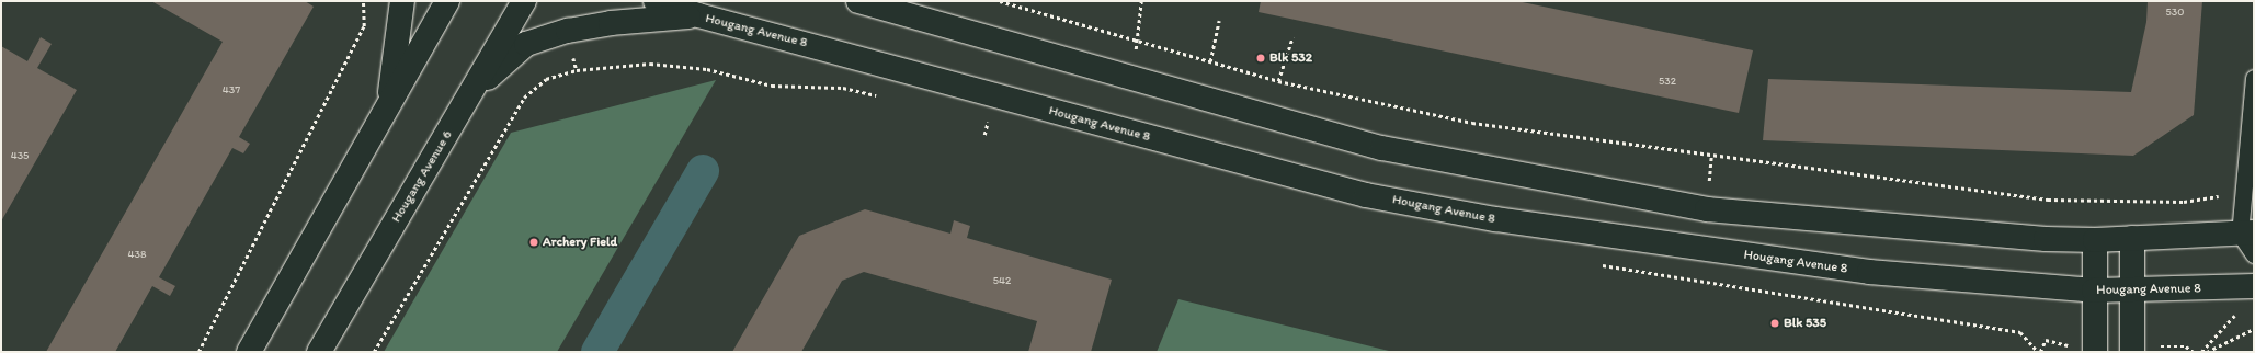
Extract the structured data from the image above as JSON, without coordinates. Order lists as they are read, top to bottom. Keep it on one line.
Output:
{"streets":{"main road":["Hougang Avenue 8","Hougang Avenue 6"]},"places":["Blk 532","Archery Field","Blk 535"],"house_numbers":["530","532","437","435","438","542"]}
